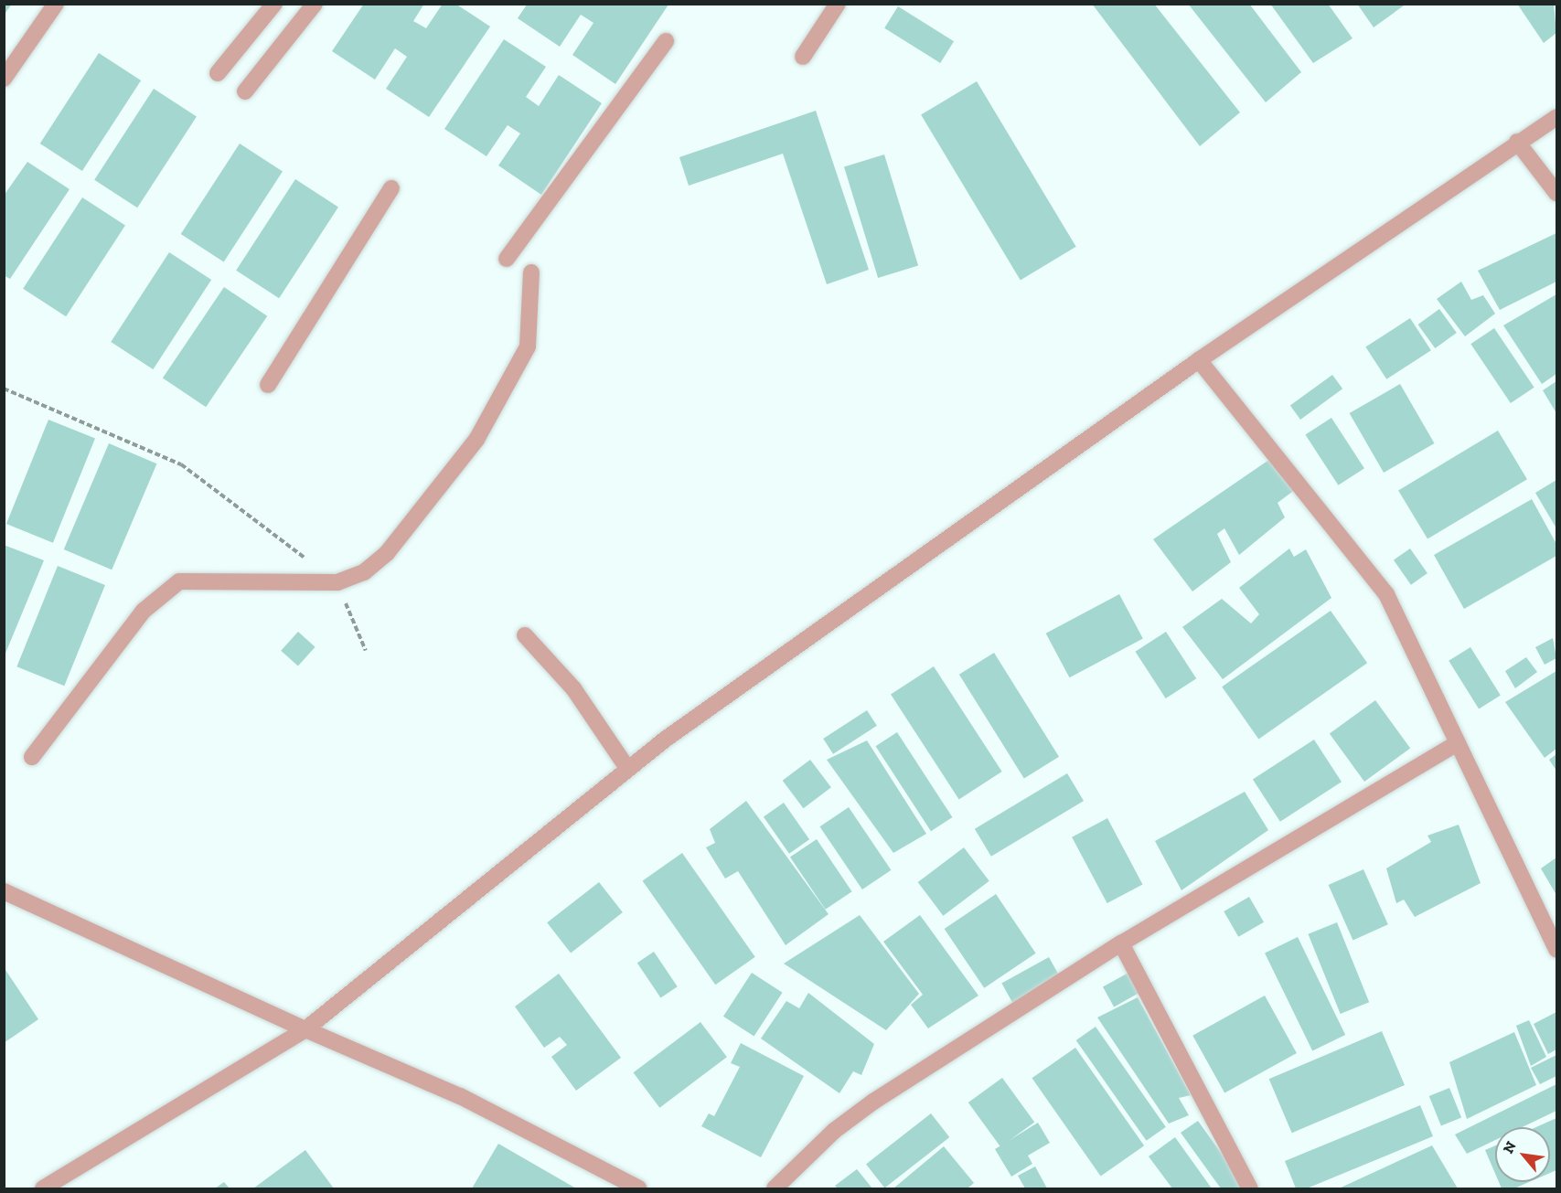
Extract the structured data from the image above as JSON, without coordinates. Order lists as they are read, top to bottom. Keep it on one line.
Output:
{"north":"top left"}
